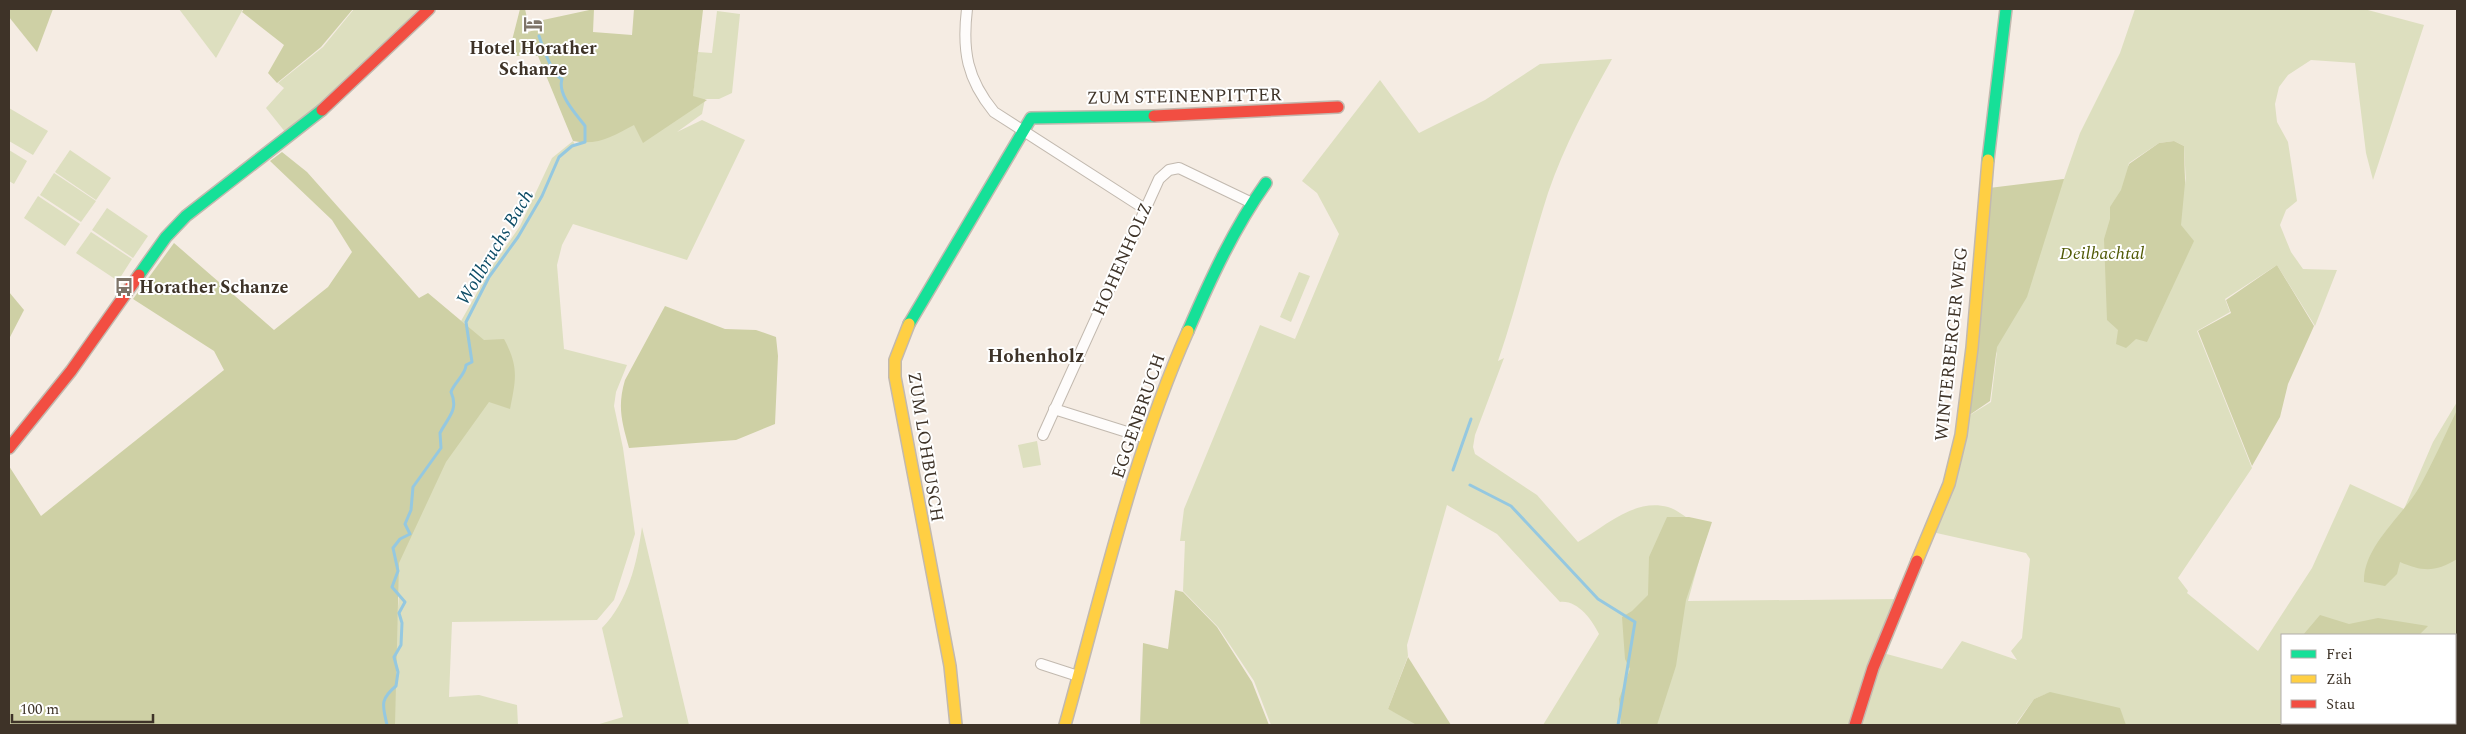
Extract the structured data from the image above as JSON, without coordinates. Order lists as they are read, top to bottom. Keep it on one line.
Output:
{"streets":{"street":["ZUM STEINENPITTER","HOHENHOLZ","WINTERBERGER WEG","EGGENBRUCH","ZUM LOHBUSCH"]},"crossings":[["ZUM STEINENPITTER","ZUM LOHBUSCH"],["HOHENHOLZ","EGGENBRUCH"]],"districts":["Hohenholz"],"water":["Wollbruchs Bach"],"parks":["Deilbachtal"],"places":{"hotel":["Hotel Horather Schanze"],"bus stop":["Horather Schanze"]},"legend":["Frei","Zäh","Stau"],"scale_bar":"100 m"}
